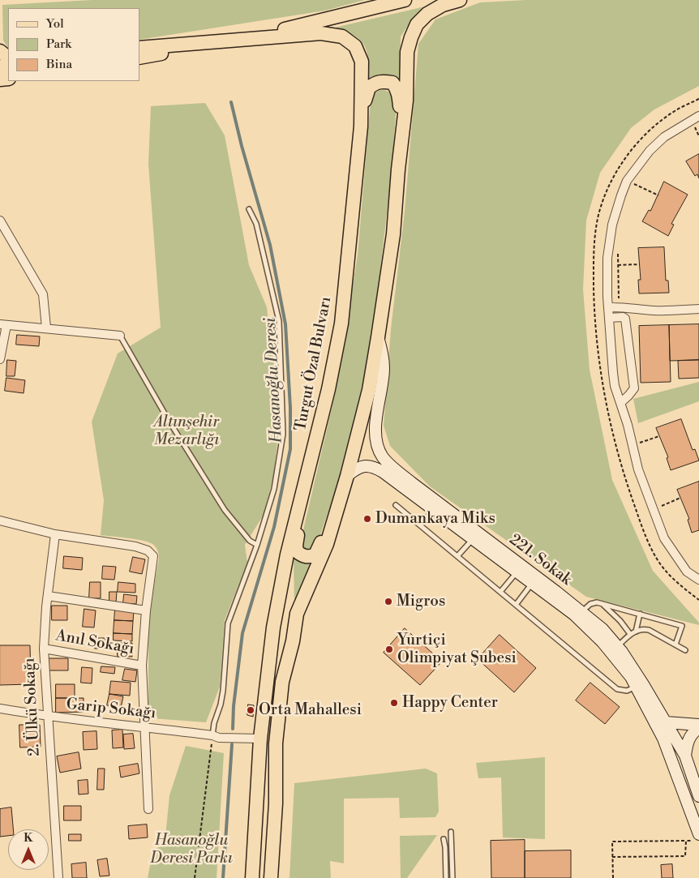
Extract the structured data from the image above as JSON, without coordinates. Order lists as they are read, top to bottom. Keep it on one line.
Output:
{"streets":{"main road":["Turgut Özal Bulvarı"],"street":["221. Sokak","Anıl Sokağı","2. Ülkü Sokağı","Garip Sokağı"]},"crossings":[["Turgut Özal Bulvarı","Garip Sokağı"],["Anıl Sokağı","2. Ülkü Sokağı"],["2. Ülkü Sokağı","Garip Sokağı"]],"water":["Hasanoğlu Deresi"],"parks":["Altınşehir Mezarlığı","Hasanoğlu Deresi Parkı"],"places":["Dumankaya Miks","Migros","Yurtiçi Olimpiyat Şubesi","Happy Center","Orta Mahallesi"],"legend":["Yol","Park","Bina"],"north":"top"}
